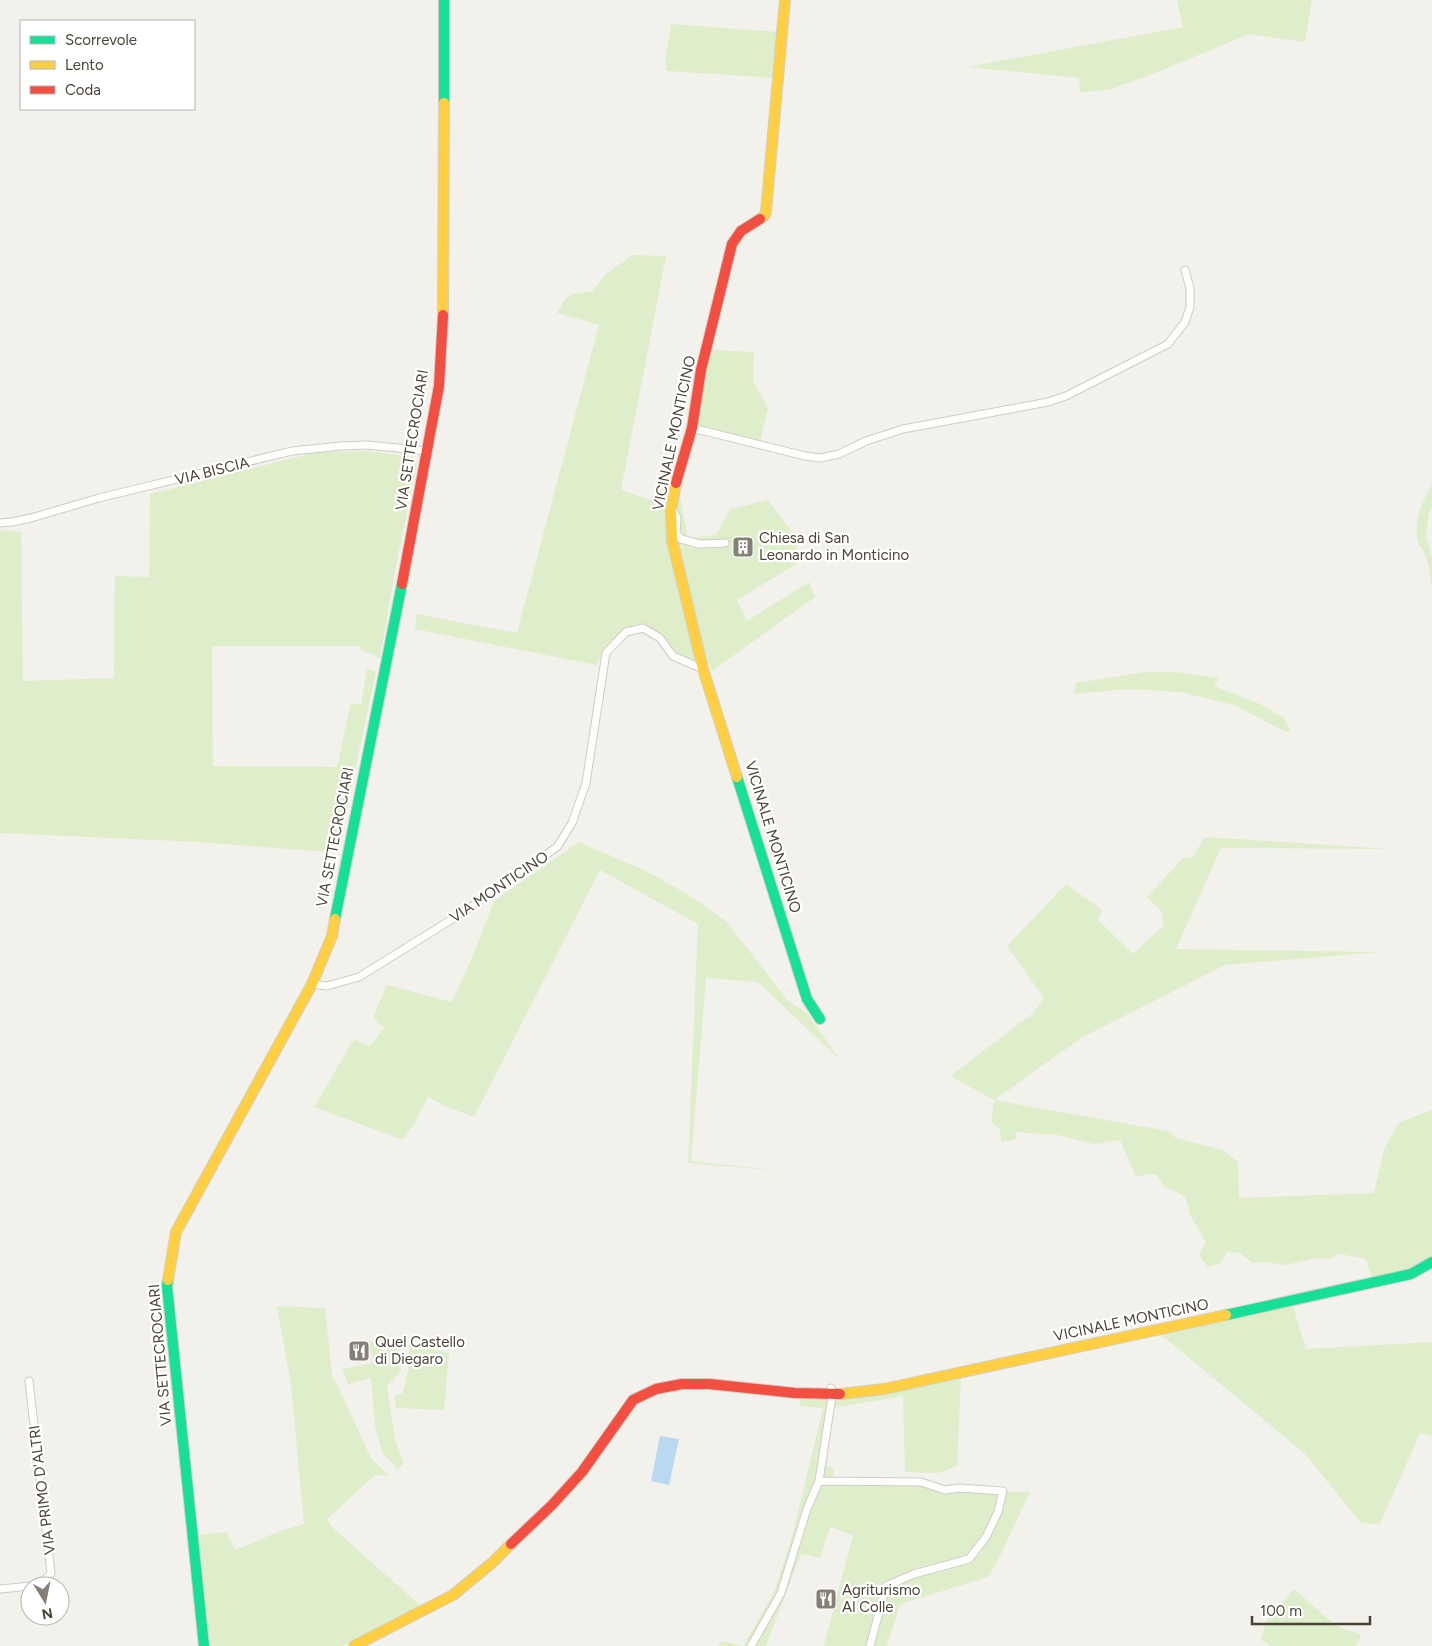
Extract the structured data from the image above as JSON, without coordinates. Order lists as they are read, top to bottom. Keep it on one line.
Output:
{"streets":{"street":["VICINALE MONTICINO","VIA SETTECROCIARI","VIA BISCIA","VIA MONTICINO","VIA PRIMO D'ALTRI"]},"crossings":[["VICINALE MONTICINO","VIA MONTICINO"],["VIA SETTECROCIARI","VIA BISCIA"],["VIA SETTECROCIARI","VIA MONTICINO"]],"places":{"building":["Chiesa di San Leonardo in Monticino"],"restaurant":["Quel Castello di Diegaro","Agriturismo Al Colle"]},"legend":["Scorrevole","Lento","Coda"],"scale_bar":"100 m","north":"bottom"}
